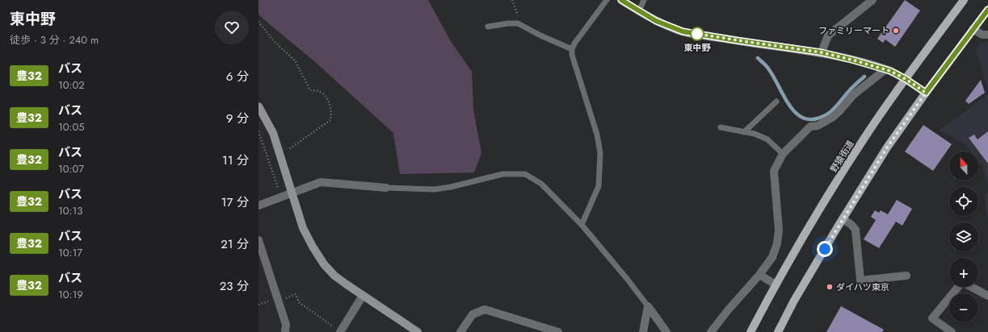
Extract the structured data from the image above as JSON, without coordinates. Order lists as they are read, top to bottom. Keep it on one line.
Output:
{"streets":{"main road":["野猿街道"]},"places":["ファミリーマート","東中野","ダイハツ東京"],"lines":["bus line 豊32"],"north":"top","page":{"heading":["東中野","徒歩 · 3 分 · 240 m"],"list":[{"mark":"豊32","name":"バス","note":"10:02","value":"6 分"},{"mark":"豊32","name":"バス","note":"10:05","value":"9 分"},{"mark":"豊32","name":"バス","note":"10:07","value":"11 分"},{"mark":"豊32","name":"バス","note":"10:13","value":"17 分"},{"mark":"豊32","name":"バス","note":"10:17","value":"21 分"},{"mark":"豊32","name":"バス","note":"10:19","value":"23 分"}],"map_buttons":["+","−"]}}
